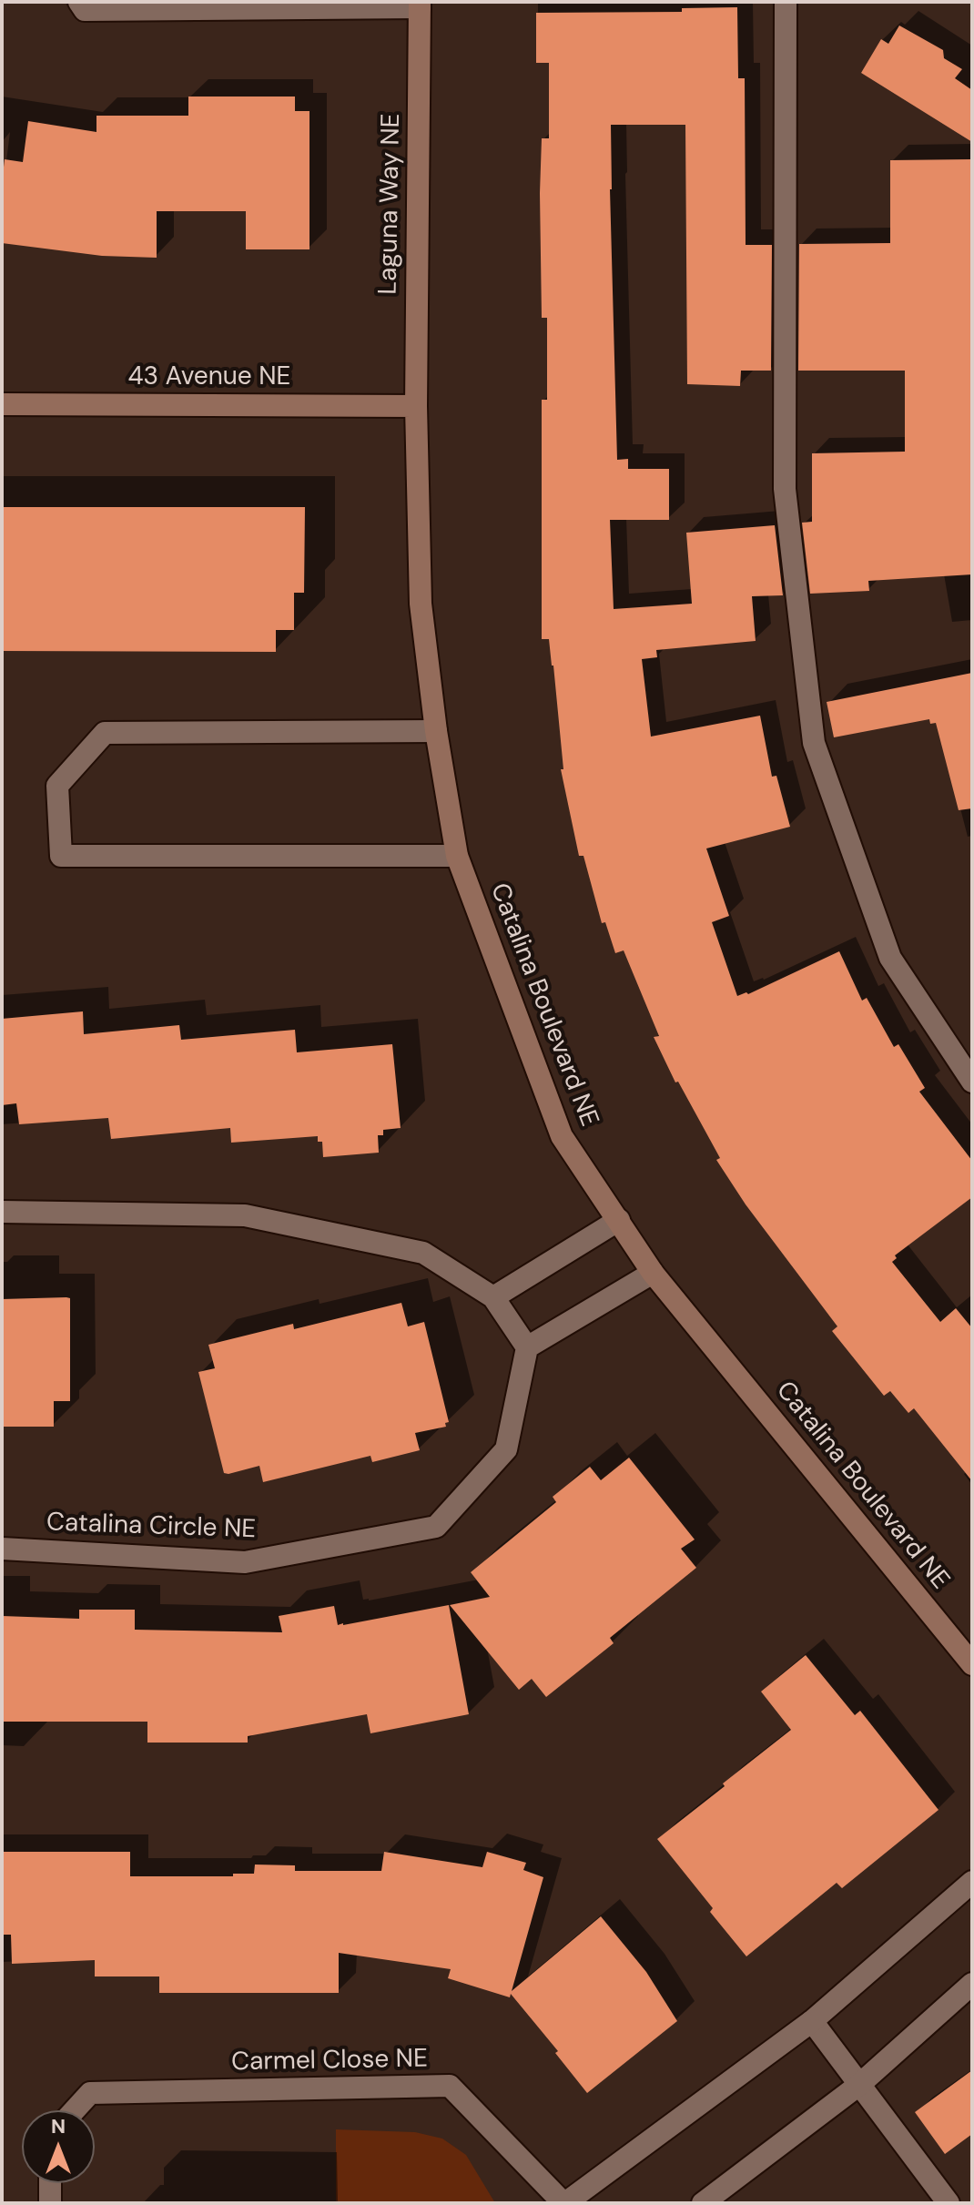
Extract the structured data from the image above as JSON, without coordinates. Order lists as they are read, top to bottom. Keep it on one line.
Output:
{"streets":{"street":["Laguna Way NE","43 Avenue NE","Catalina Boulevard NE","Catalina Circle NE","Carmel Close NE"]},"crossings":[["Laguna Way NE","43 Avenue NE"],["Laguna Way NE","Catalina Boulevard NE"],["43 Avenue NE","Catalina Boulevard NE"]],"north":"top"}
